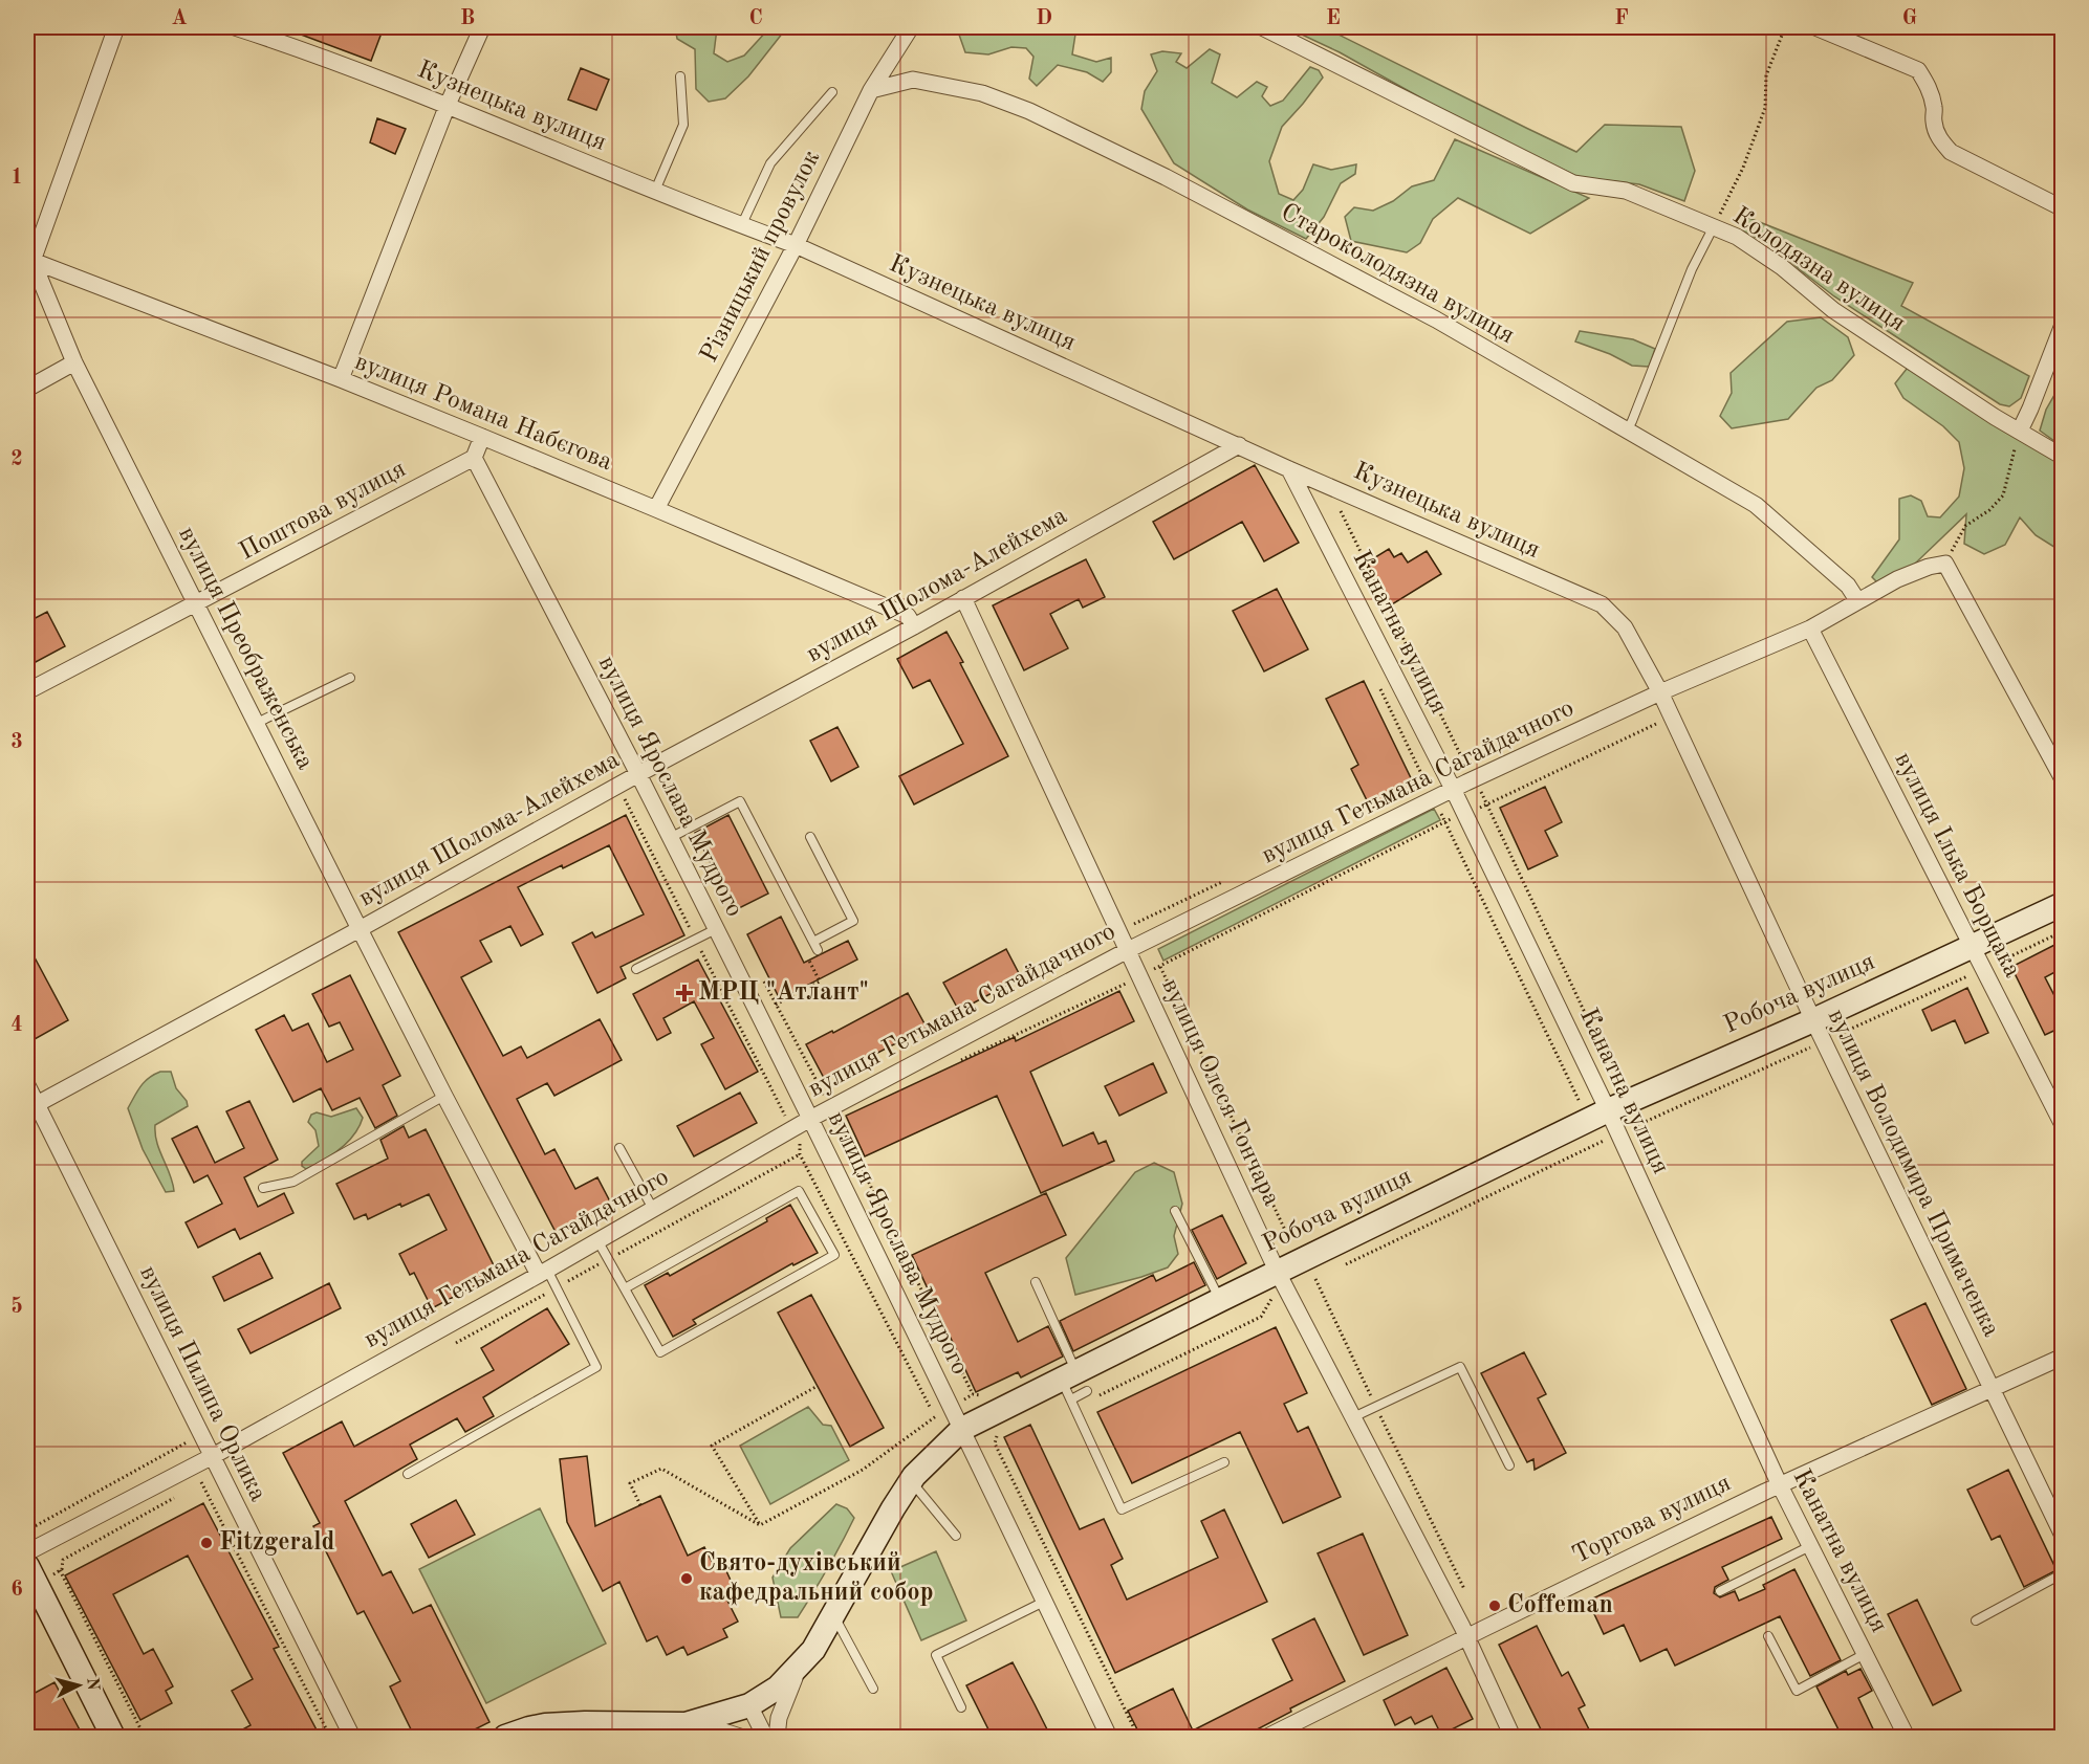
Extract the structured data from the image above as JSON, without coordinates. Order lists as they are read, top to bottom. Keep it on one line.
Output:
{"streets":{"street":["Кузнецька вулиця","Різницький провулок","Колодязна вулиця","Староколодязна вулиця","вулиця Романа Набєгова","Поштова вулиця","вулиця Шолома-Алейхема","Канатна вулиця","вулиця Преображенська","вулиця Гетьмана Сагайдачного","вулиця Ярослава Мудрого","вулиця Ілька Борщака","Робоча вулиця","вулиця Олеся Гончара","вулиця Володимира Примаченка","вулиця Пилипа Орлика","Торгова вулиця"]},"crossings":[["Кузнецька вулиця","Різницький провулок"],["Кузнецька вулиця","вулиця Шолома-Алейхема"],["Кузнецька вулиця","Канатна вулиця"],["Кузнецька вулиця","вулиця Гетьмана Сагайдачного"],["Кузнецька вулиця","вулиця Володимира Примаченка"],["Різницький провулок","Староколодязна вулиця"],["Різницький провулок","вулиця Романа Набєгова"],["Староколодязна вулиця","вулиця Гетьмана Сагайдачного"],["вулиця Романа Набєгова","вулиця Шолома-Алейхема"],["вулиця Романа Набєгова","вулиця Преображенська"],["Поштова вулиця","вулиця Преображенська"],["Поштова вулиця","вулиця Ярослава Мудрого"],["вулиця Шолома-Алейхема","вулиця Преображенська"],["вулиця Шолома-Алейхема","вулиця Ярослава Мудрого"],["вулиця Шолома-Алейхема","вулиця Олеся Гончара"],["вулиця Шолома-Алейхема","вулиця Пилипа Орлика"],["Канатна вулиця","вулиця Гетьмана Сагайдачного"],["Канатна вулиця","Робоча вулиця"],["Канатна вулиця","Торгова вулиця"],["вулиця Преображенська","вулиця Гетьмана Сагайдачного"],["вулиця Гетьмана Сагайдачного","вулиця Ярослава Мудрого"],["вулиця Гетьмана Сагайдачного","вулиця Ілька Борщака"],["вулиця Гетьмана Сагайдачного","вулиця Олеся Гончара"],["вулиця Гетьмана Сагайдачного","вулиця Володимира Примаченка"],["вулиця Гетьмана Сагайдачного","вулиця Пилипа Орлика"],["вулиця Ярослава Мудрого","Робоча вулиця"],["вулиця Ілька Борщака","Робоча вулиця"],["Робоча вулиця","вулиця Олеся Гончара"],["Робоча вулиця","вулиця Володимира Примаченка"],["вулиця Олеся Гончара","Торгова вулиця"],["вулиця Володимира Примаченка","Торгова вулиця"]],"places":{"health":["МРЦ \"Атлант\""],"other":["Fitzgerald","Свято-духівський кафедральний собор","Coffeman"]},"north":"right","grid":{"columns":["A","B","C","D","E","F","G"],"rows":["1","2","3","4","5","6"]}}
